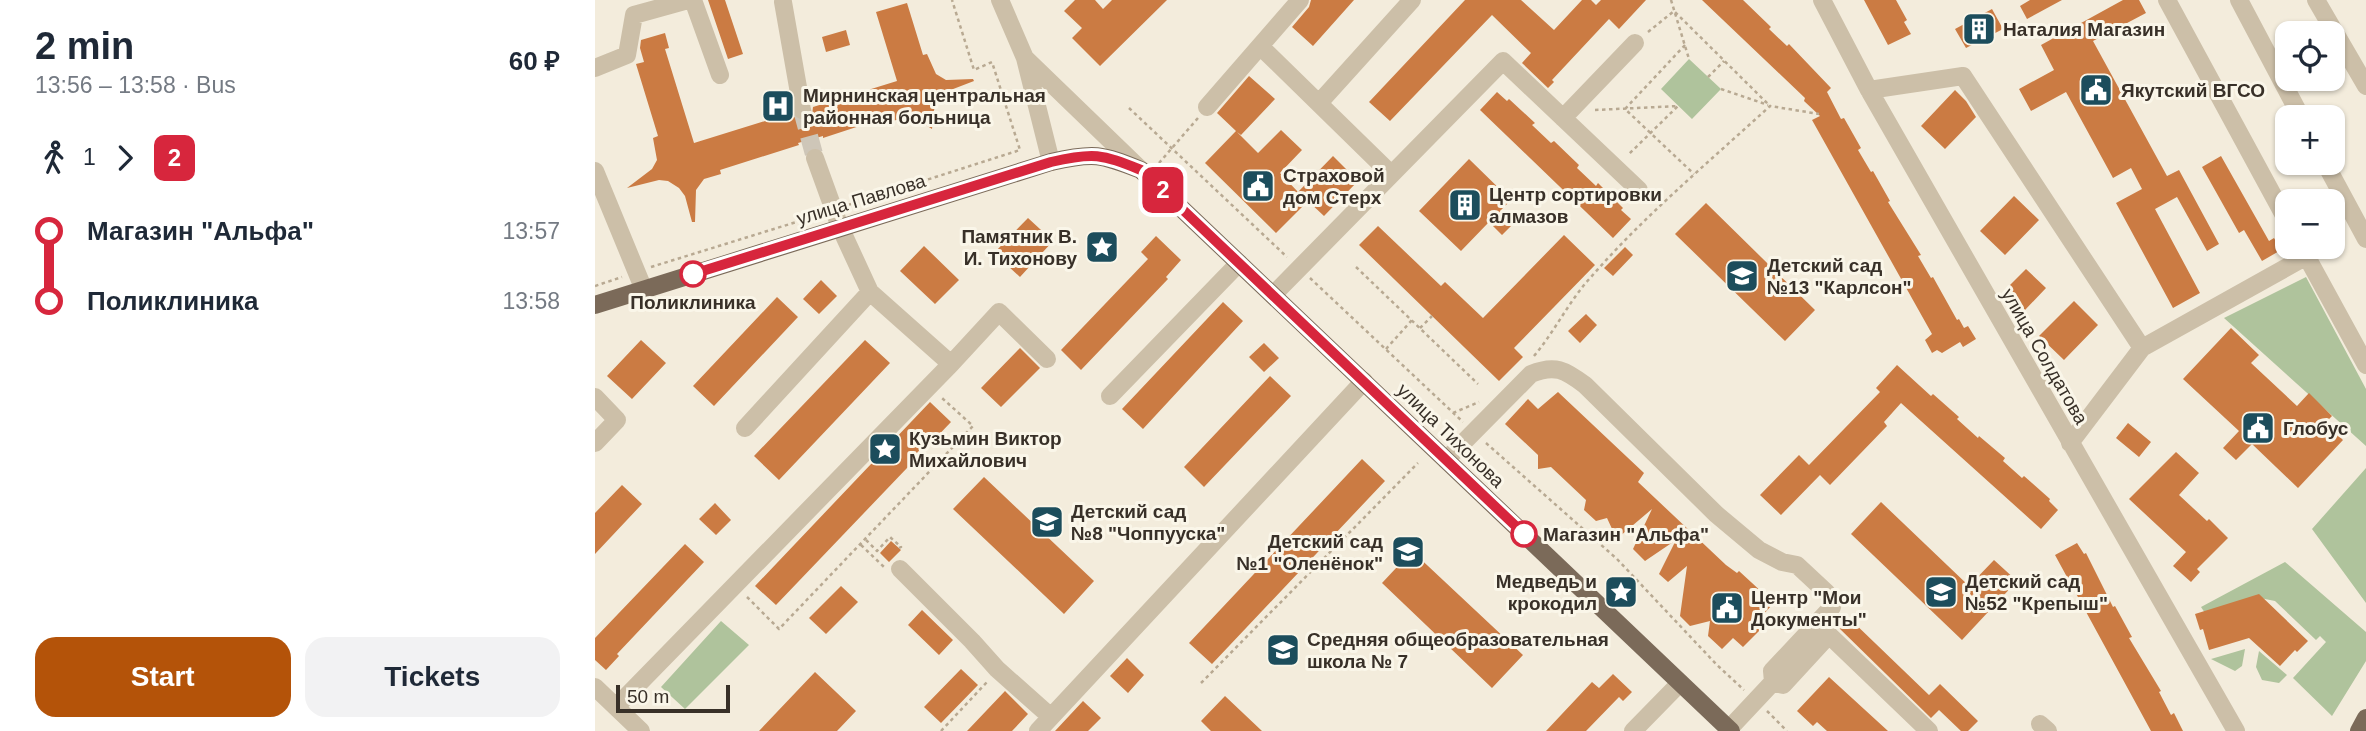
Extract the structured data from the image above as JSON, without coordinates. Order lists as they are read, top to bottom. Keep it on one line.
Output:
{"streets":{"main road":["улица Павлова","улица Тихонова"],"street":["улица Солдатова"]},"crossings":[["улица Павлова","улица Тихонова"]],"places":{"building":["Наталия Магазин","Центр сортировки алмазов"],"public building":["Якутский ВГСО","Страховой дом Стерх","Глобус","Центр \"Мои Документы\""],"hospital":["Мирнинская центральная районная больница"],"place":["Памятник В. И. Тихонову","Кузьмин Виктор Михайлович","Медведь и крокодил"],"other":["Поликлиника","Магазин \"Альфа\""],"school or university":["Детский сад №13 \"Карлсон\"","Детский сад №8 \"Чоппууска\"","Детский сад №1 \"Оленёнок\"","Детский сад №52 \"Крепыш\"","Cредняя общеобразовательная школа № 7"]},"lines":["bus line 2"],"scale_bar":"50 m","page":{"heading":["2 min","13:56 – 13:58 · Bus","60 ₽"],"on_map":"2","map_buttons":["+","−"],"legs":["1","2"],"list":[{"name":"Магазин \"Альфа\"","value":"13:57"},{"name":"Поликлиника","value":"13:58"}],"buttons":["Start","Tickets"],"scale":"50 m"}}
